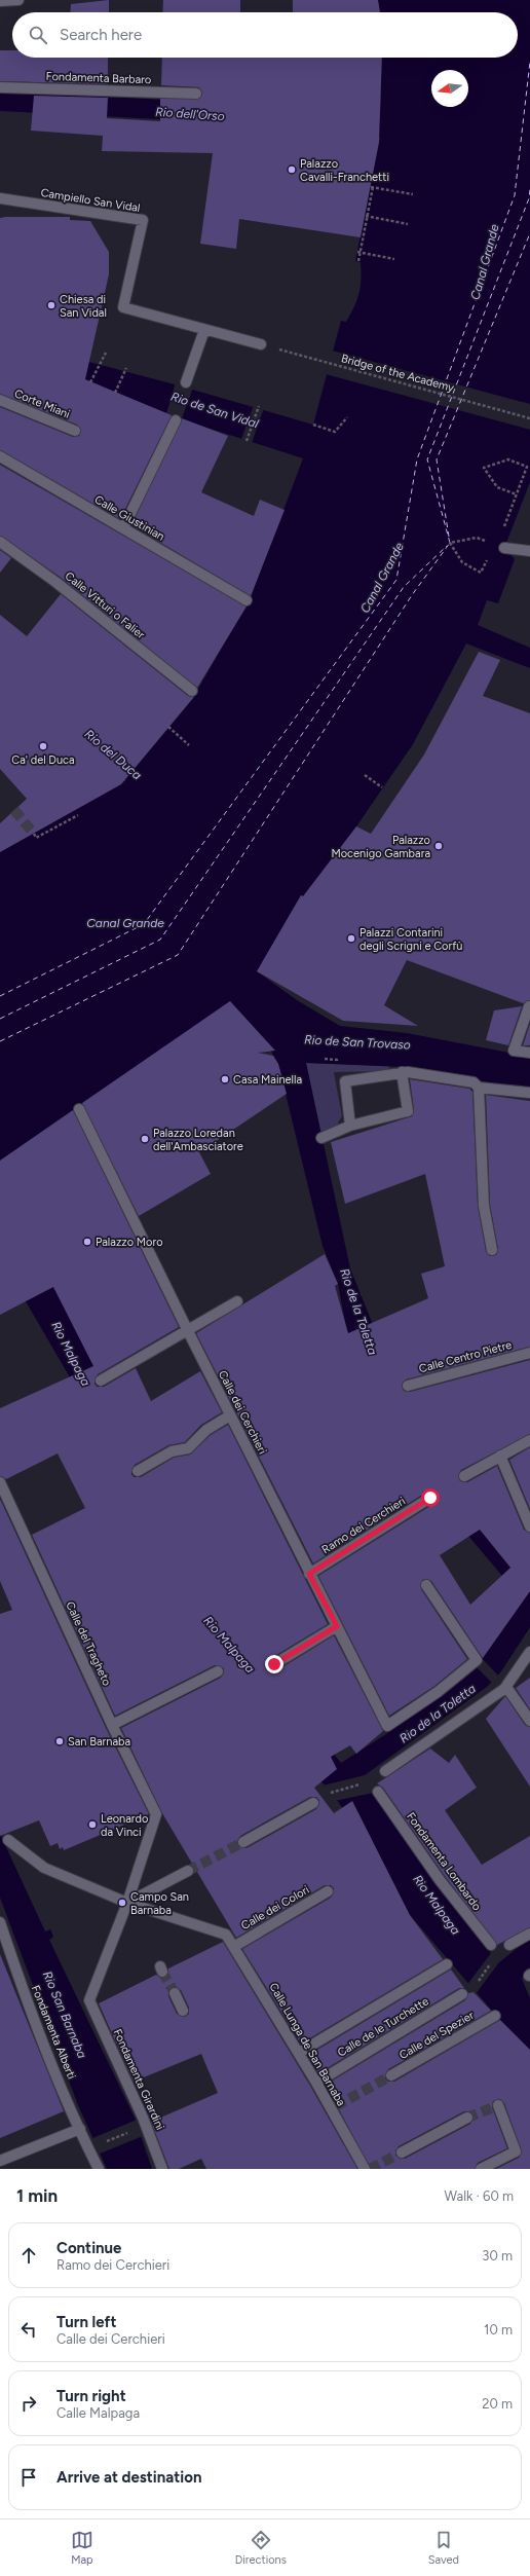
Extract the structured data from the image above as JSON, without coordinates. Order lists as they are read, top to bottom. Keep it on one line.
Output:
{"streets":{"street":["Fondamenta Barbaro","Campiello San Vidal","Corte Miani","Calle Giustinian","Calle Vitturi o Falier","Calle Centro Pietre","Calle dei Cerchieri","Ramo dei Cerchieri","Calle del Tragheto","Fondamenta Lombardo","Calle dei Colori","Calle de le Turchette","Fondamenta Alberti","Calle del Spezier","Calle Lunga de San Barnaba","Fondamenta Girardini"],"path":["Bridge of the Academy"]},"crossings":[["Campiello San Vidal","Bridge of the Academy"],["Calle dei Cerchieri","Ramo dei Cerchieri"],["Calle del Tragheto","Calle Lunga de San Barnaba"],["Calle del Tragheto","Fondamenta Girardini"],["Calle dei Colori","Calle Lunga de San Barnaba"],["Calle de le Turchette","Calle Lunga de San Barnaba"],["Calle Lunga de San Barnaba","Fondamenta Girardini"]],"water":["Rio dell'Orso","Canal Grande","Rio de San Vidal","Rio del Duca","Rio de San Trovaso","Rio de la Toletta","Rio Malpaga","Rio San Barnaba"],"places":["Palazzo Cavalli-Franchetti","Chiesa di San Vidal","Ca' del Duca","Palazzo Mocenigo Gambara","Palazzi Contarini degli Scrigni e Corfù","Casa Mainella","Palazzo Loredan dell'Ambasciatore","Palazzo Moro","San Barnaba","Leonardo da Vinci","Campo San Barnaba"],"north":"left","page":{"search":"Search here","heading":["1 min","Walk · 60 m"],"list":[["Continue","Ramo dei Cerchieri","30 m"],["Turn left","Calle dei Cerchieri","10 m"],["Turn right","Calle Malpaga","20 m"],"Arrive at destination"],"nav":["Map","Directions","Saved"]}}
